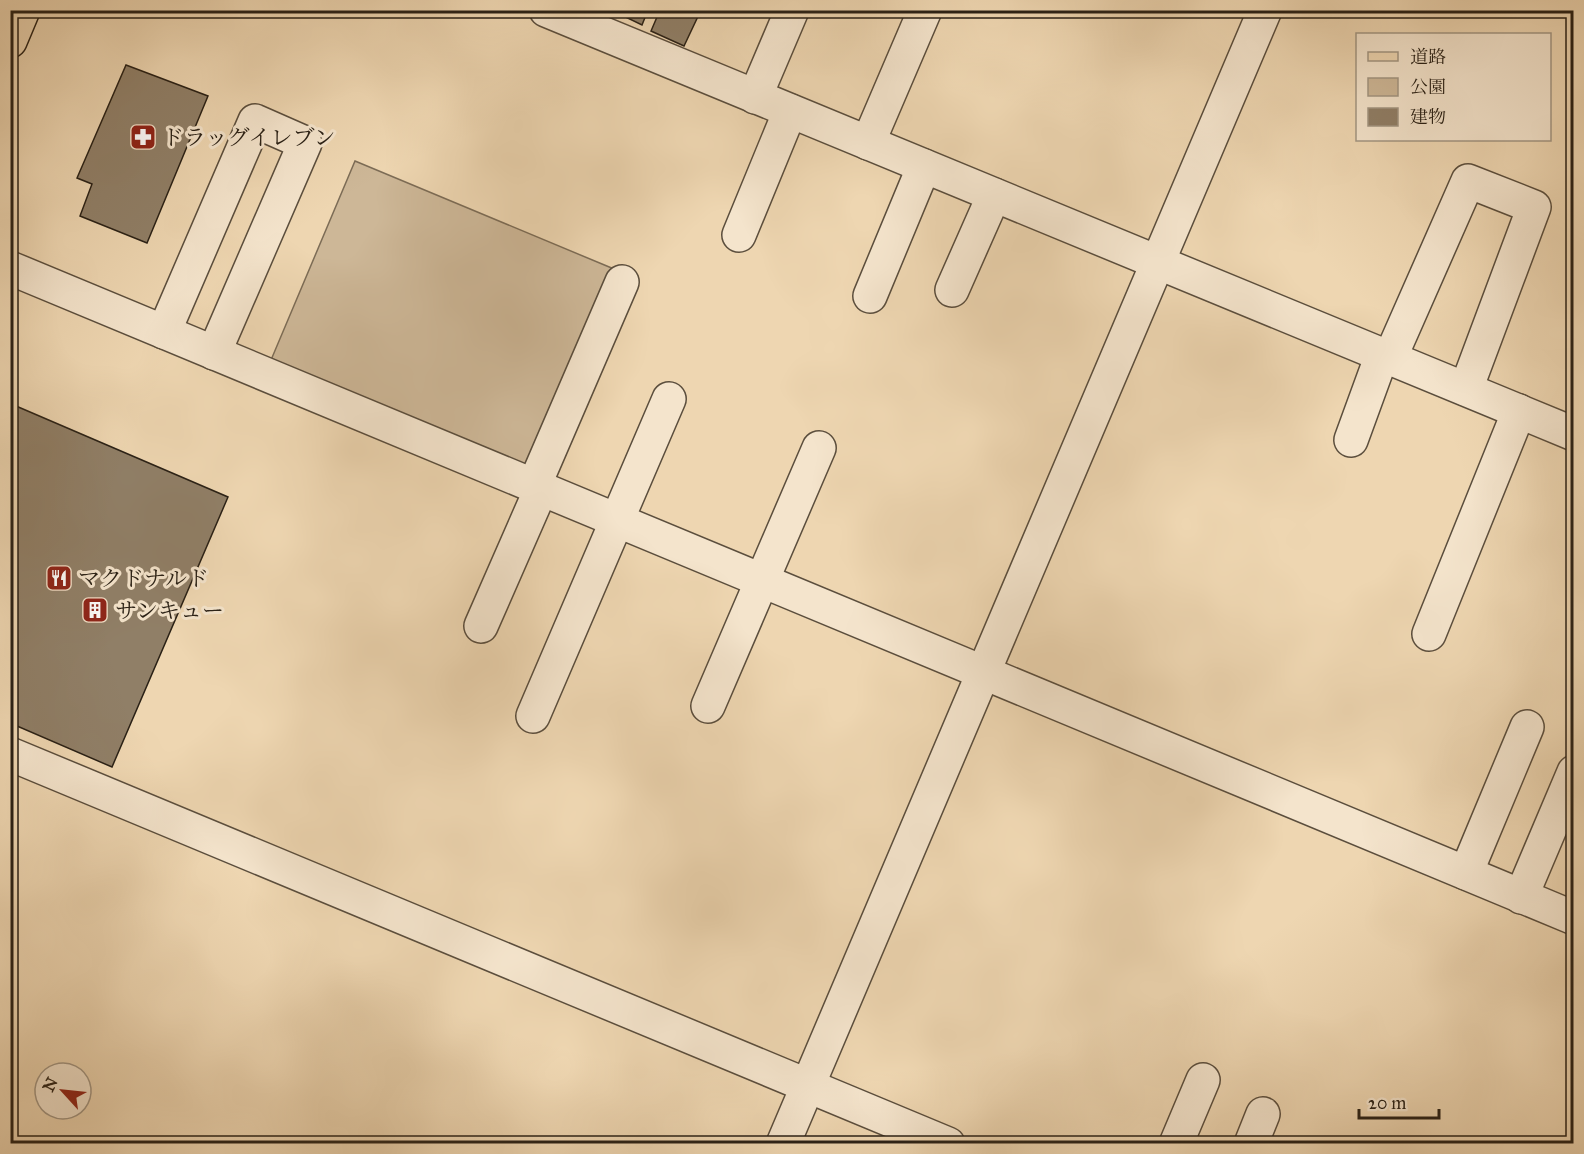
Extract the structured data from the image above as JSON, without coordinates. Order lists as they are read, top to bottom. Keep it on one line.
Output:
{"places":{"pharmacy":["ドラッグイレブン"],"restaurant":["マクドナルド"],"building":["サンキュー"]},"legend":["道路","公園","建物"],"scale_bar":"20 m","north":"top left"}
